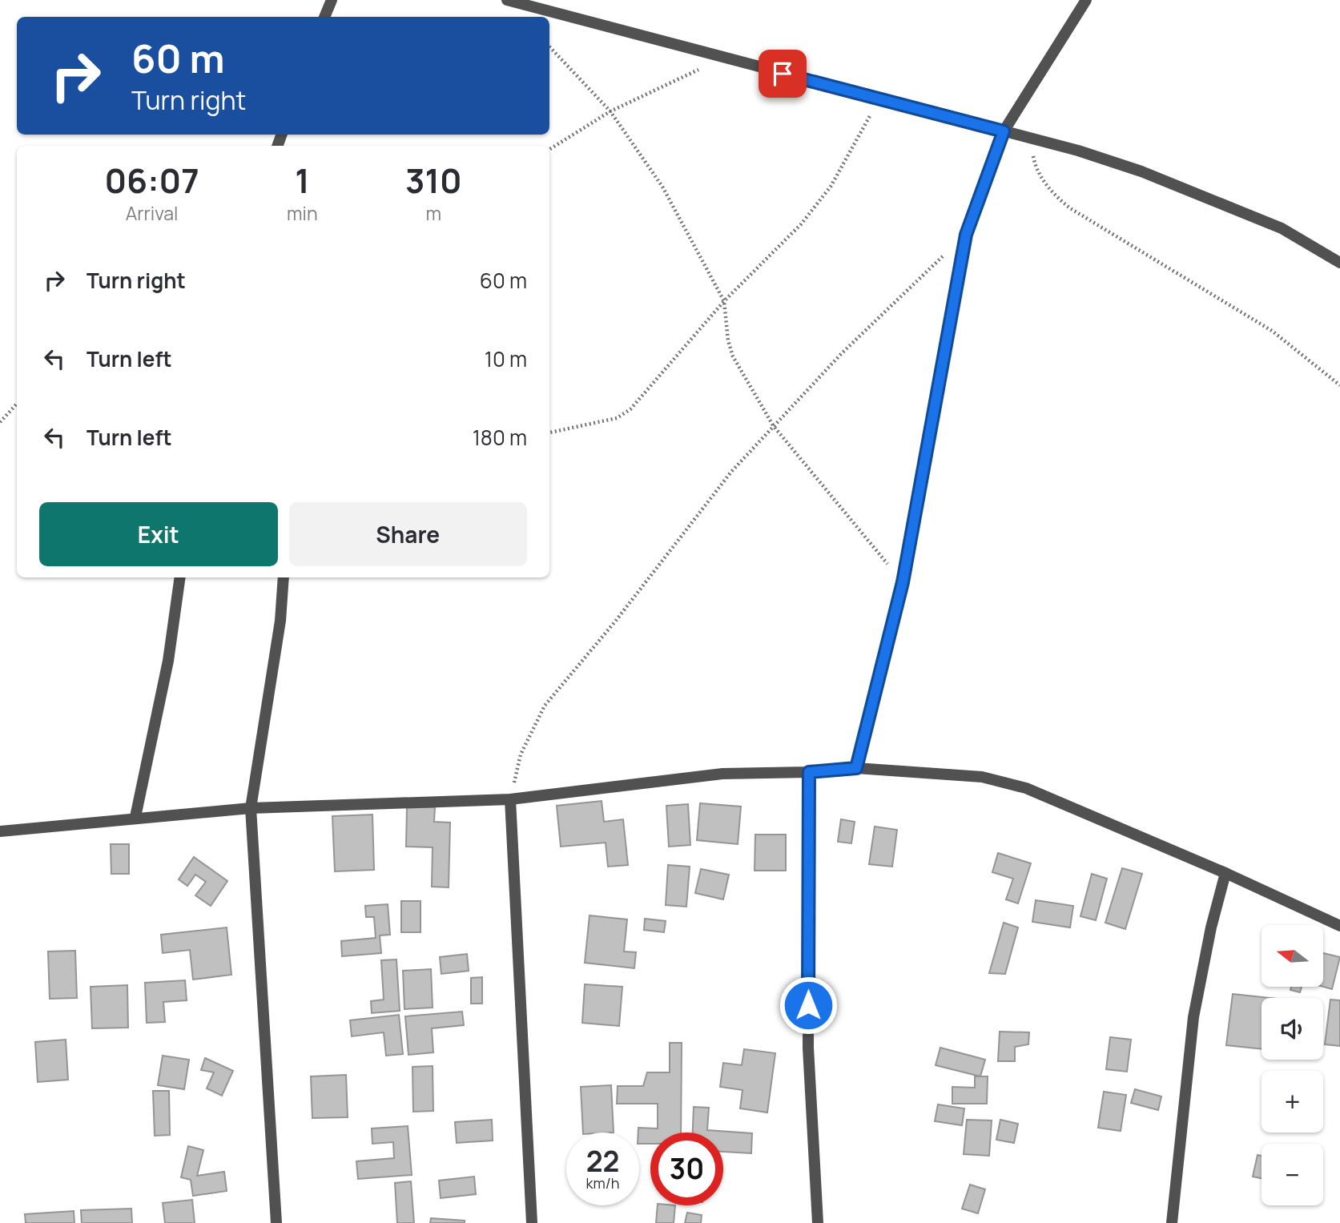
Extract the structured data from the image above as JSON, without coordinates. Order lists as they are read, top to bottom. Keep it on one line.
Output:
{"north":"left","page":{"turn":["60 m","Turn right"],"eta":["06:07","Arrival","1","min","310","m"],"list":[{"name":"Turn right","value":"60 m"},{"name":"Turn left","value":"10 m"},{"name":"Turn left","value":"180 m"}],"buttons":["Exit","Share"],"map_buttons":["+","−"],"speed":"22 km/h","limit":"30"}}
